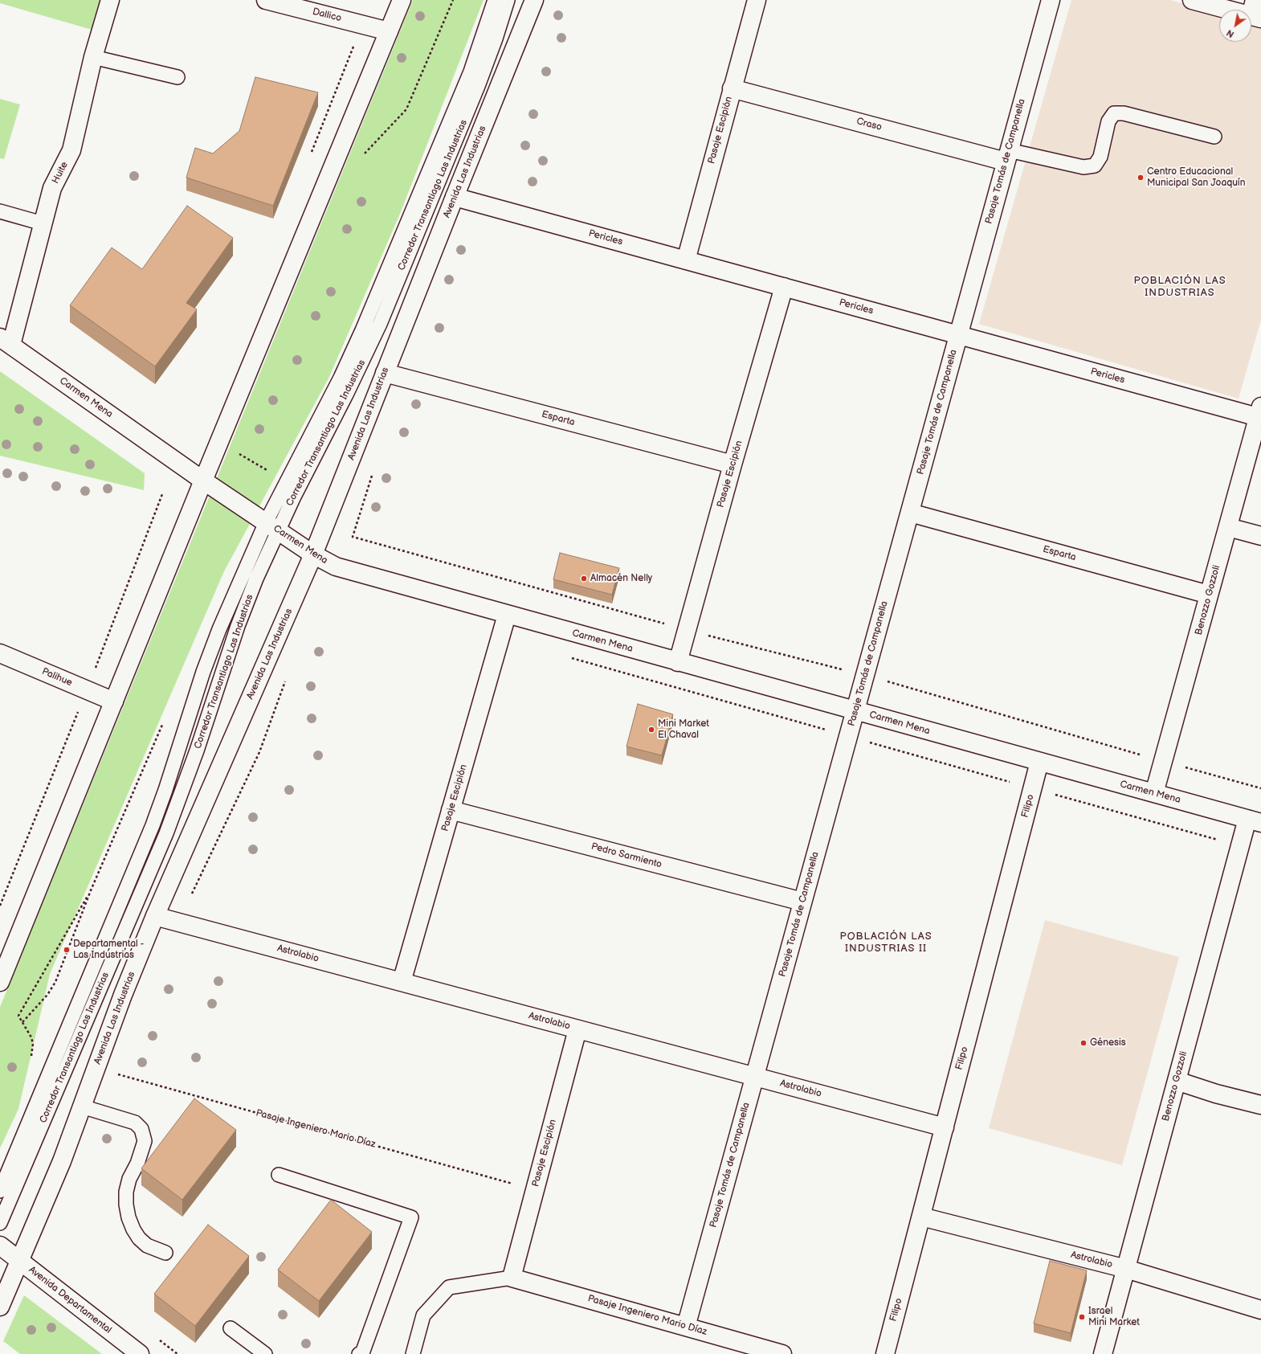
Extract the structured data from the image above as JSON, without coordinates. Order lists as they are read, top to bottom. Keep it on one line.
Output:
{"streets":{"street":["Dallico","Craso","Pasaje Escipión","Pasaje Tomás de Campanella","Avenida Las Industrias","Huite","Pericles","Carmen Mena","Esparta","Benozzo Gozzoli","Palihue","Filipo","Pedro Sarmiento","Astrolabio","Pasaje Ingeniero Mario Díaz","Avenida Departamental"],"lane":["Corredor Transantiago Las Industrias"]},"crossings":[["Craso","Pasaje Escipión"],["Craso","Pasaje Tomás de Campanella"],["Pasaje Escipión","Pericles"],["Pasaje Escipión","Carmen Mena"],["Pasaje Escipión","Esparta"],["Pasaje Escipión","Pedro Sarmiento"],["Pasaje Escipión","Astrolabio"],["Pasaje Escipión","Pasaje Ingeniero Mario Díaz"],["Pasaje Tomás de Campanella","Pericles"],["Pasaje Tomás de Campanella","Carmen Mena"],["Pasaje Tomás de Campanella","Esparta"],["Pasaje Tomás de Campanella","Pedro Sarmiento"],["Pasaje Tomás de Campanella","Astrolabio"],["Pasaje Tomás de Campanella","Pasaje Ingeniero Mario Díaz"],["Avenida Las Industrias","Pericles"],["Avenida Las Industrias","Carmen Mena"],["Avenida Las Industrias","Esparta"],["Avenida Las Industrias","Astrolabio"],["Avenida Las Industrias","Pasaje Ingeniero Mario Díaz"],["Avenida Las Industrias","Avenida Departamental"],["Huite","Carmen Mena"],["Corredor Transantiago Las Industrias","Carmen Mena"],["Pericles","Benozzo Gozzoli"],["Carmen Mena","Benozzo Gozzoli"],["Carmen Mena","Filipo"],["Esparta","Benozzo Gozzoli"],["Benozzo Gozzoli","Astrolabio"],["Filipo","Astrolabio"]],"districts":["POBLACIÓN LAS INDUSTRIAS","POBLACIÓN LAS INDUSTRIAS II"],"places":["Centro Educacional Municipal San Joaquín","Almacén Nelly","Mini Market El Chaval","Departamental - Las Industrias","Génesis","Israel Mini Market"],"north":"bottom left"}
